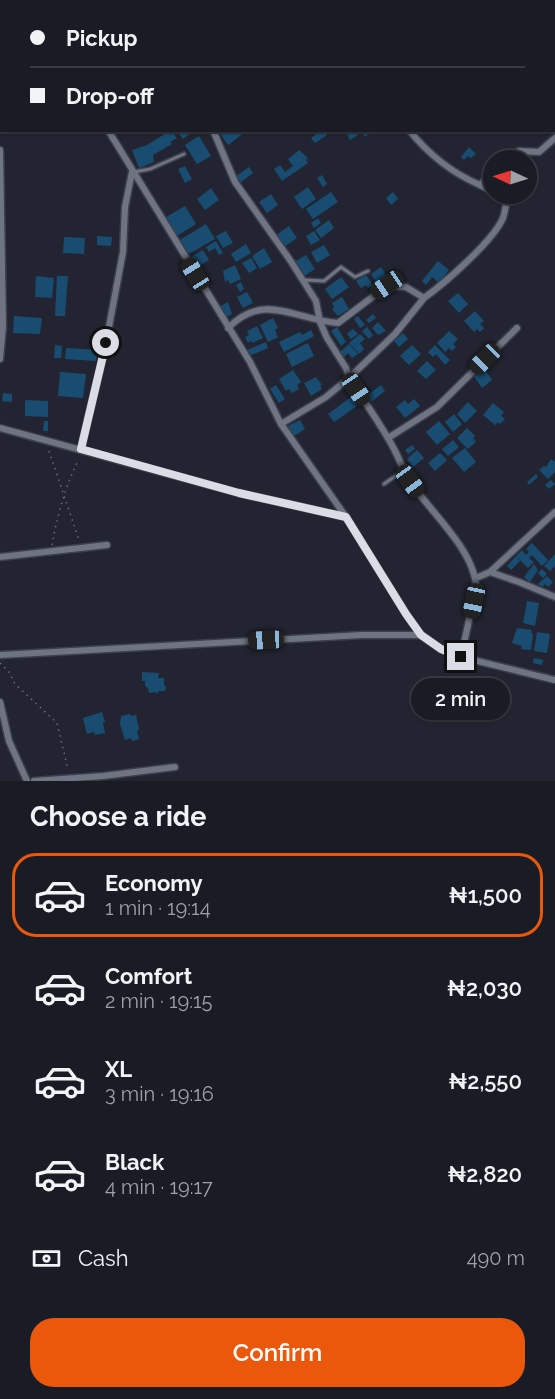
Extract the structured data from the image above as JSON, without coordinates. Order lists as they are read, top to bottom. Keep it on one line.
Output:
{"north":"left","page":{"banner":["Pickup","Drop-off"],"bubble":"2 min","heading":"Choose a ride","list":[{"name":"Economy","note":"1 min · 19:14","value":"₦1,500"},{"name":"Comfort","note":"2 min · 19:15","value":"₦2,030"},{"name":"XL","note":"3 min · 19:16","value":"₦2,550"},{"name":"Black","note":"4 min · 19:17","value":"₦2,820"}],"pay":["Cash","490 m"],"buttons":"Confirm"}}
